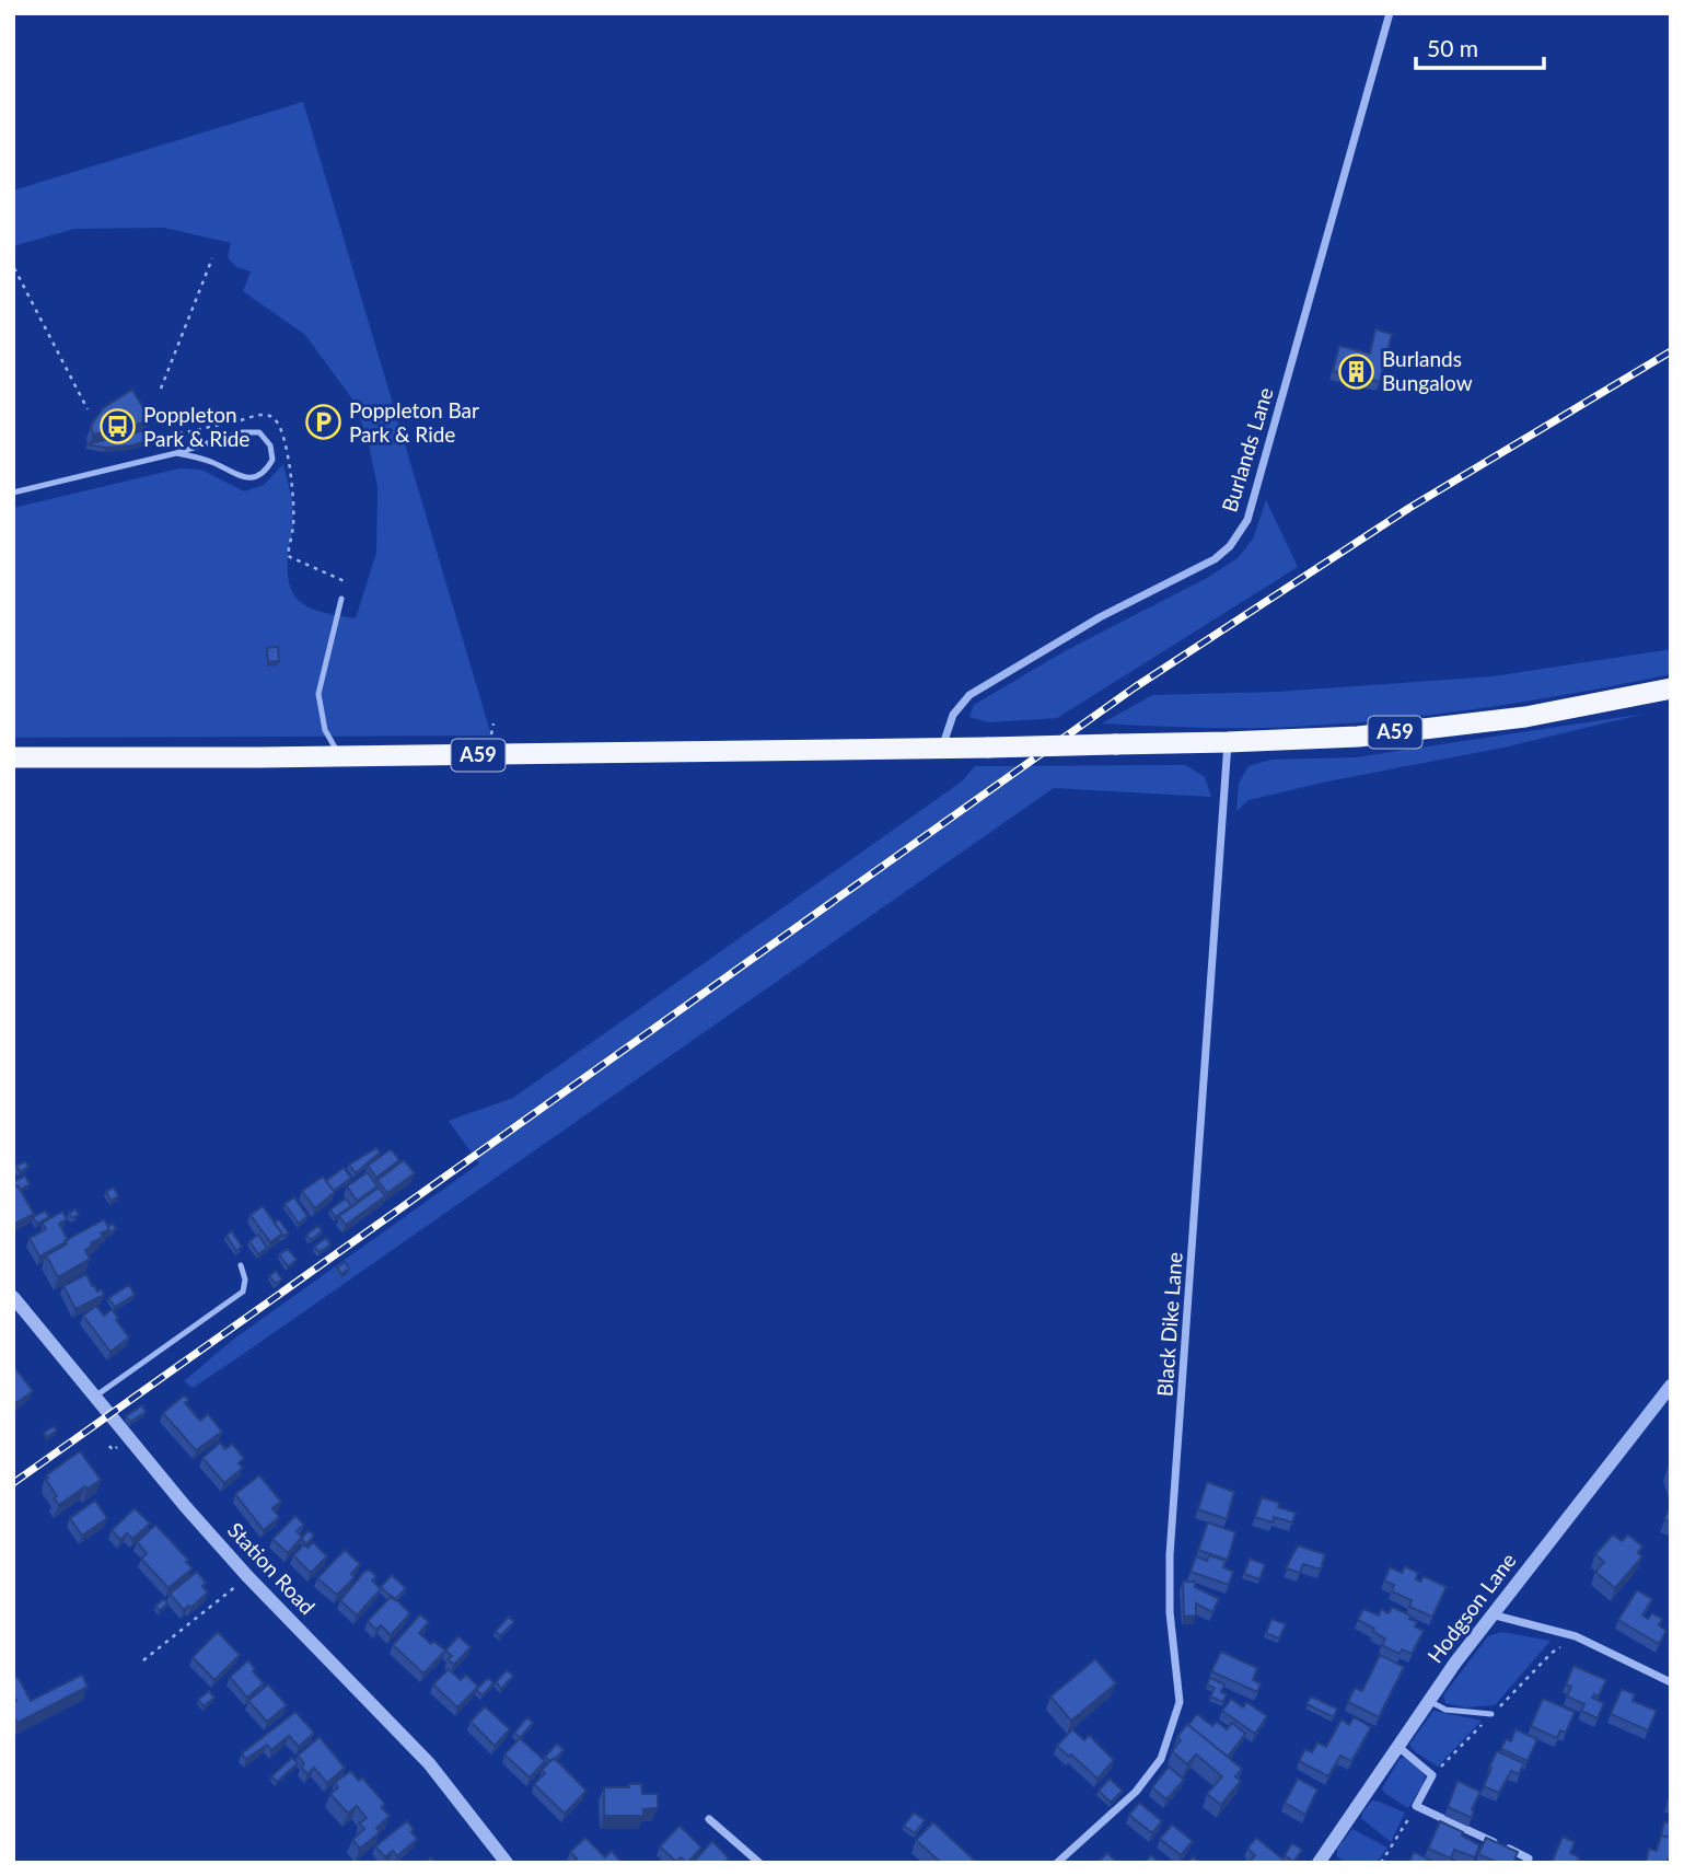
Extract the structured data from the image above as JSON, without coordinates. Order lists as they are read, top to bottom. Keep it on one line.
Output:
{"streets":{"highway":["A59"],"street":["Burlands Lane","Black Dike Lane","Station Road","Hodgson Lane"]},"crossings":[["Burlands Lane","A59"],["A59","Black Dike Lane"]],"places":{"building":["Burlands Bungalow"],"parking":["Poppleton Bar Park & Ride"],"bus stop":["Poppleton Park & Ride"]},"scale_bar":"50 m"}
